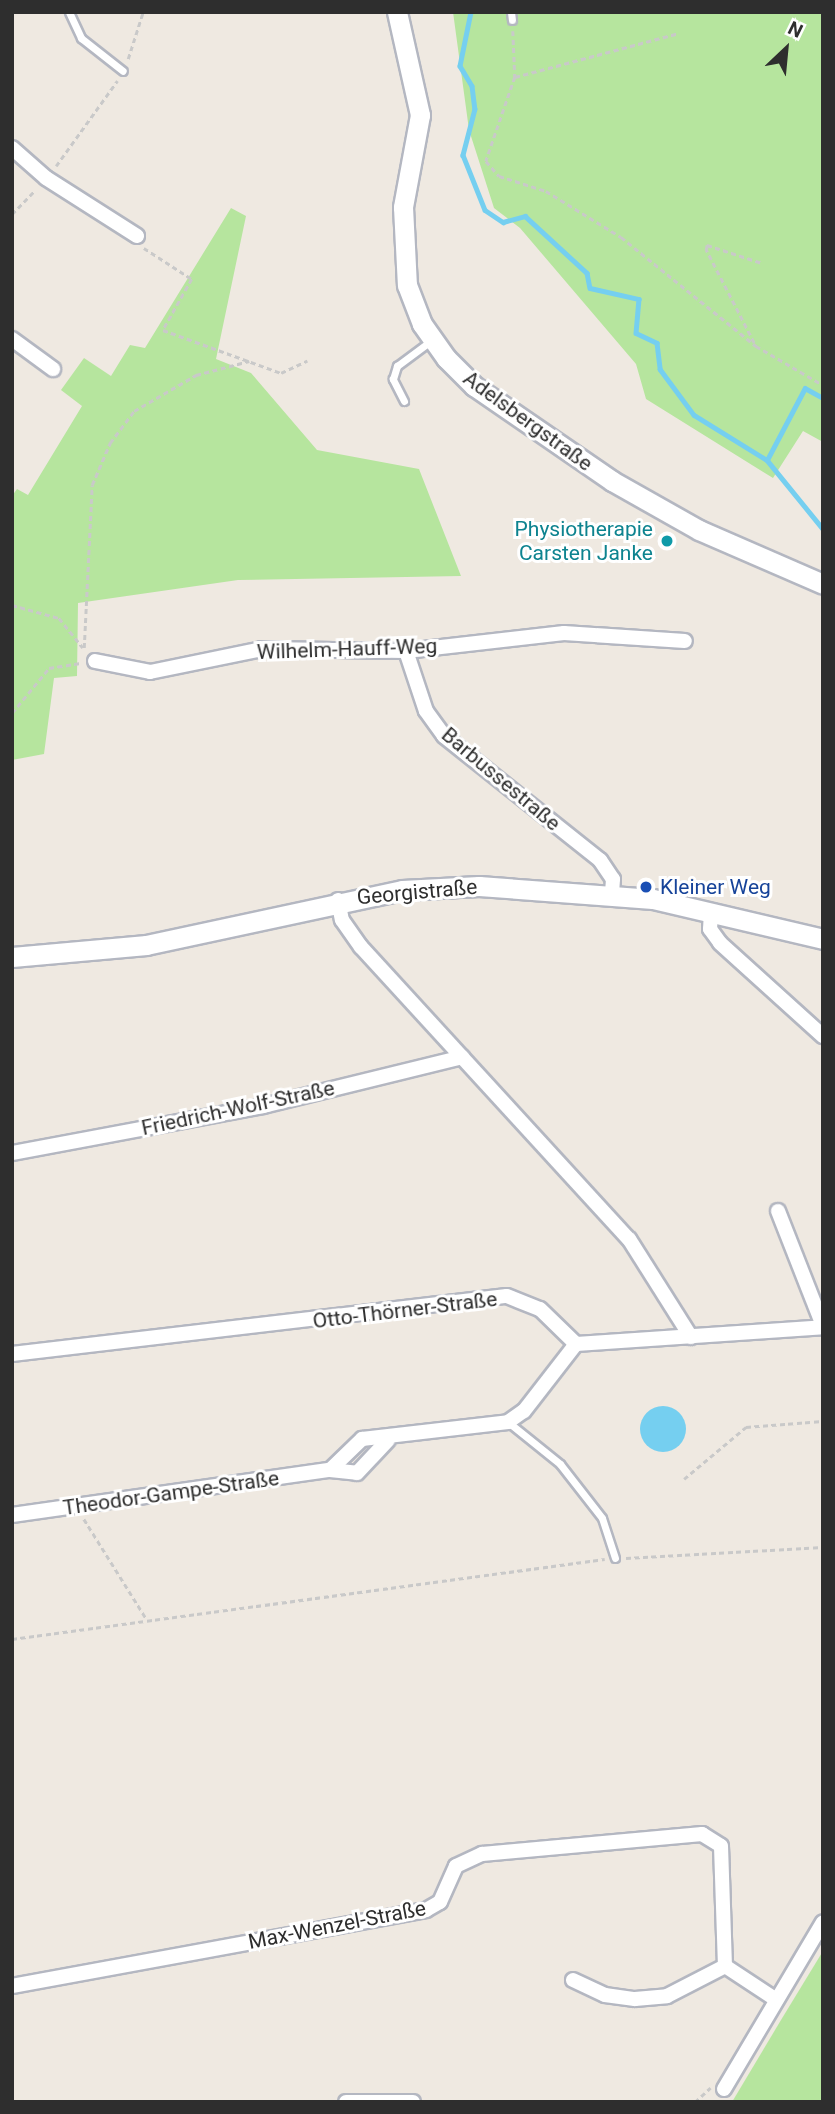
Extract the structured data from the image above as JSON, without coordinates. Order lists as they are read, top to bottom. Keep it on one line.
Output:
{"streets":{"street":["Adelsbergstraße","Wilhelm-Hauff-Weg","Barbussestraße","Georgistraße","Friedrich-Wolf-Straße","Otto-Thörner-Straße","Theodor-Gampe-Straße","Max-Wenzel-Straße"]},"crossings":[["Wilhelm-Hauff-Weg","Barbussestraße"],["Barbussestraße","Georgistraße"]],"places":["Physiotherapie Carsten Janke","Kleiner Weg"],"north":"top right"}
